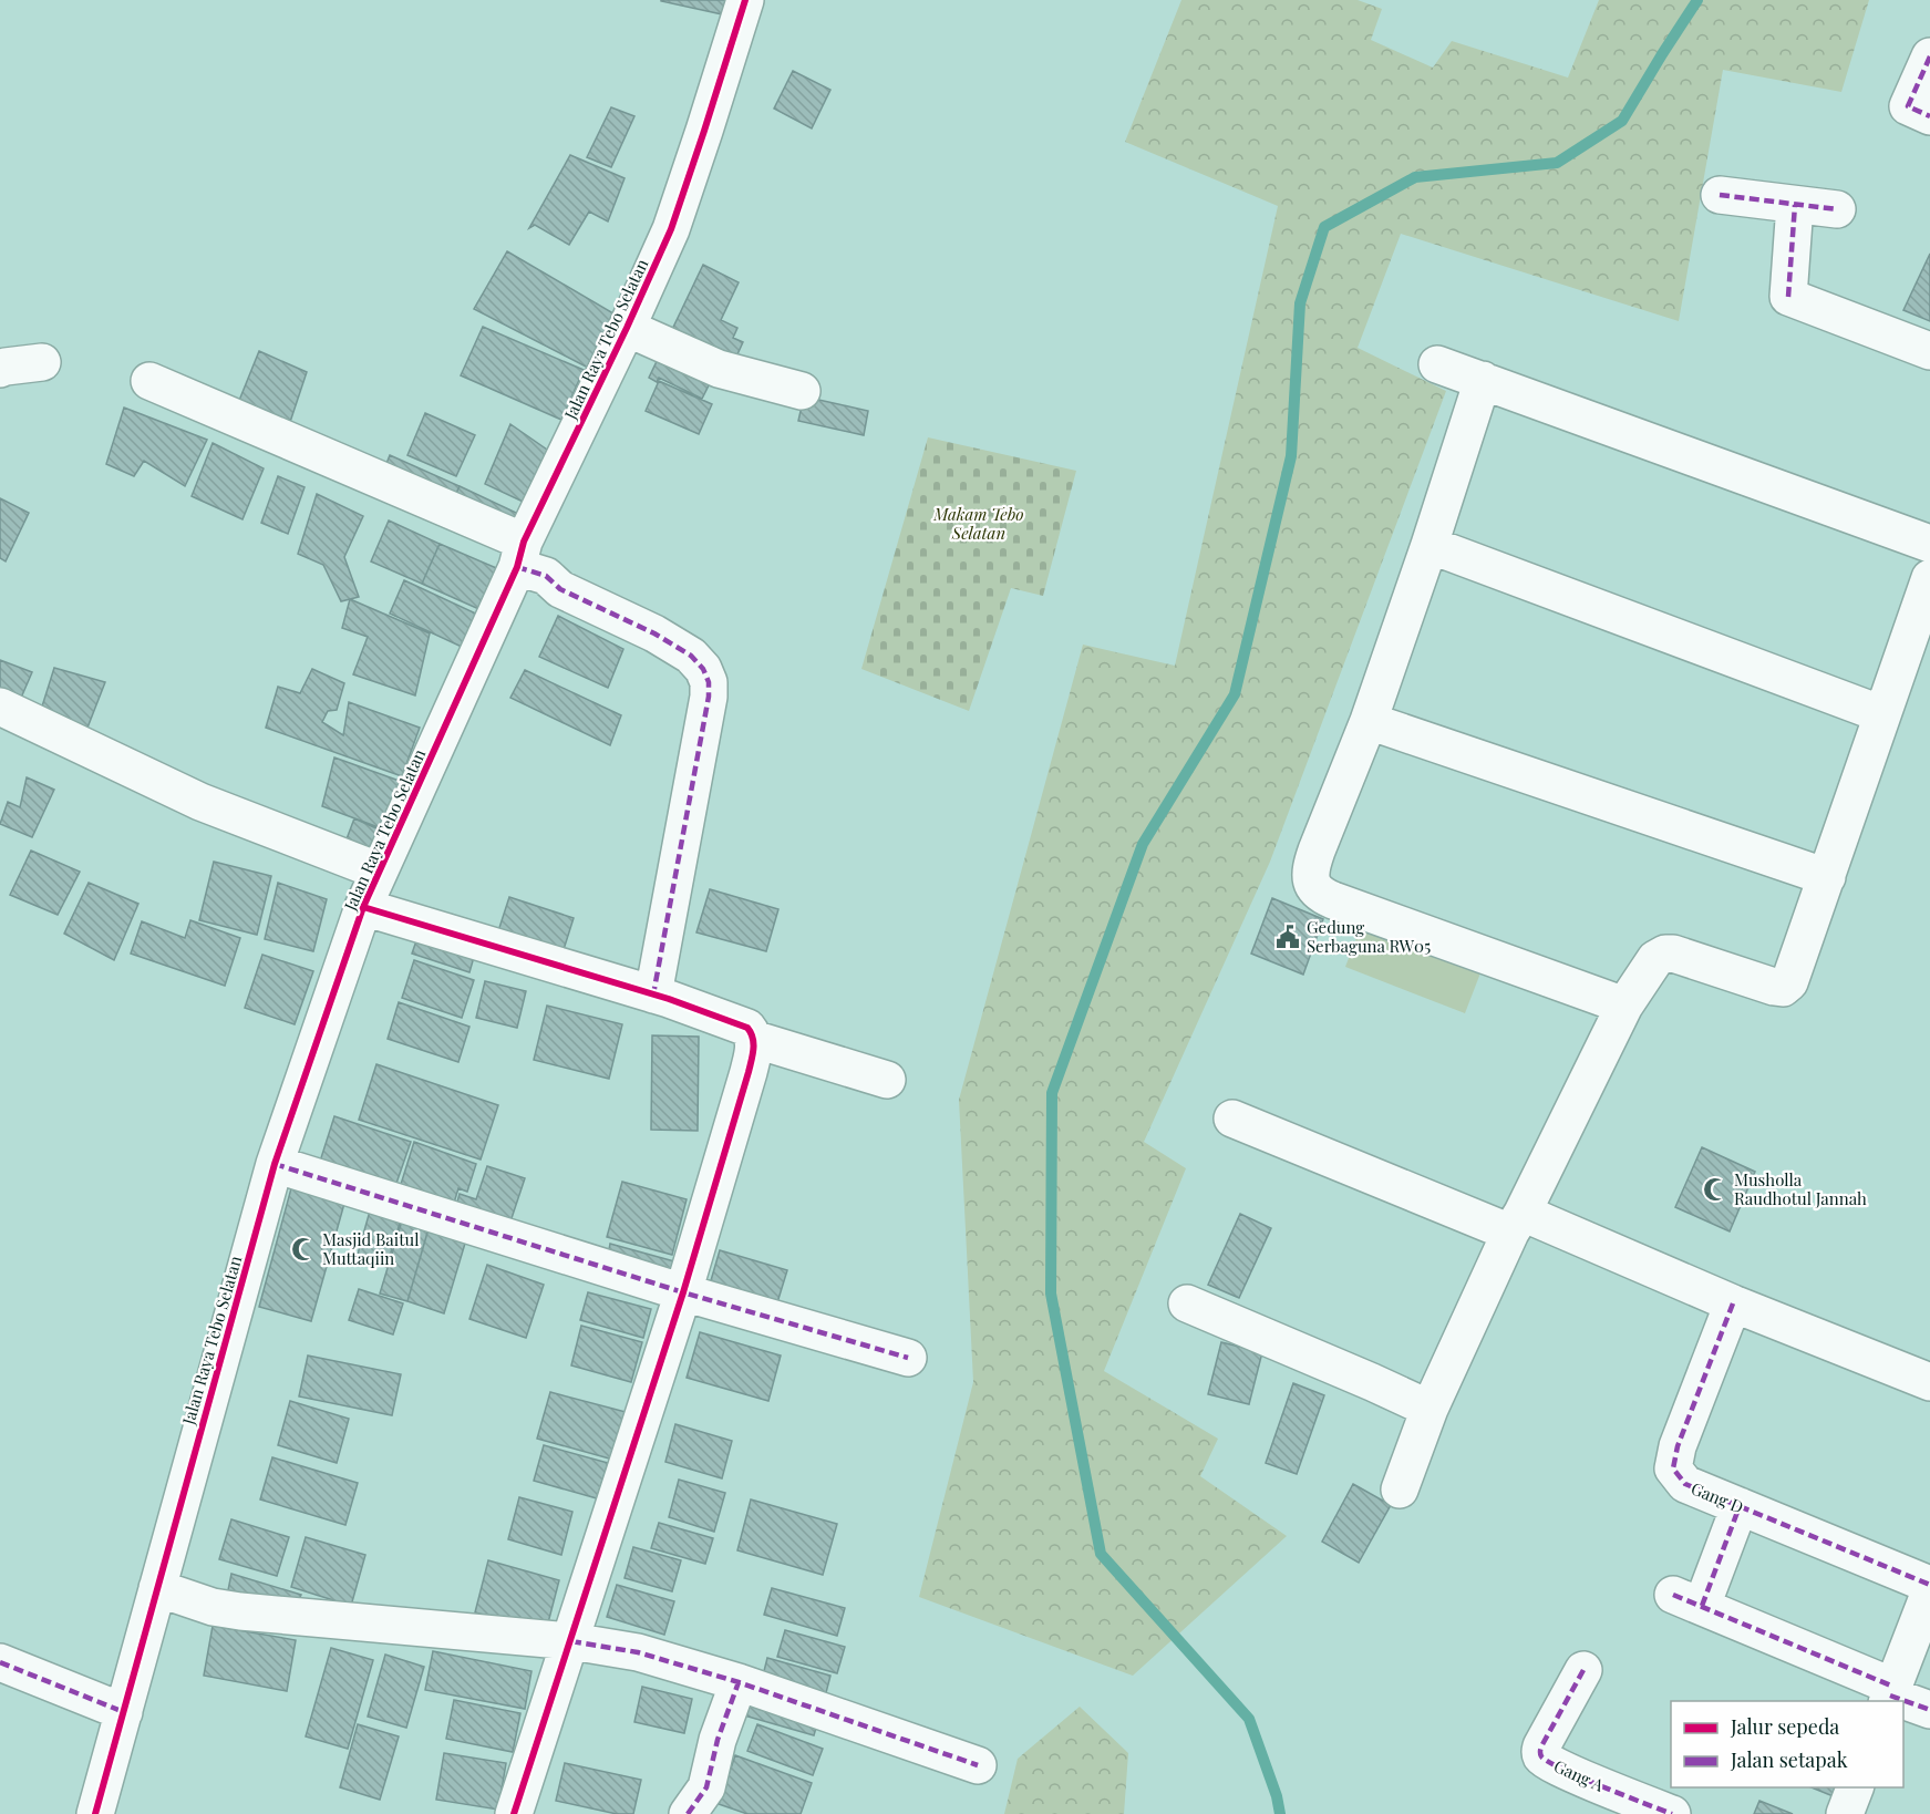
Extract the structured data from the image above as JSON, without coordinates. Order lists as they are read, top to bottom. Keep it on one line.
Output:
{"streets":{"street":["Jalan Raya Tebo Selatan","Gang D","Gang A"]},"parks":["Makam Tebo Selatan"],"places":{"public building":["Gedung Serbaguna RW05"],"mosque":["Musholla Raudhotul Jannah","Masjid Baitul Muttaqiin"]},"legend":["Jalur sepeda","Jalan setapak"]}
